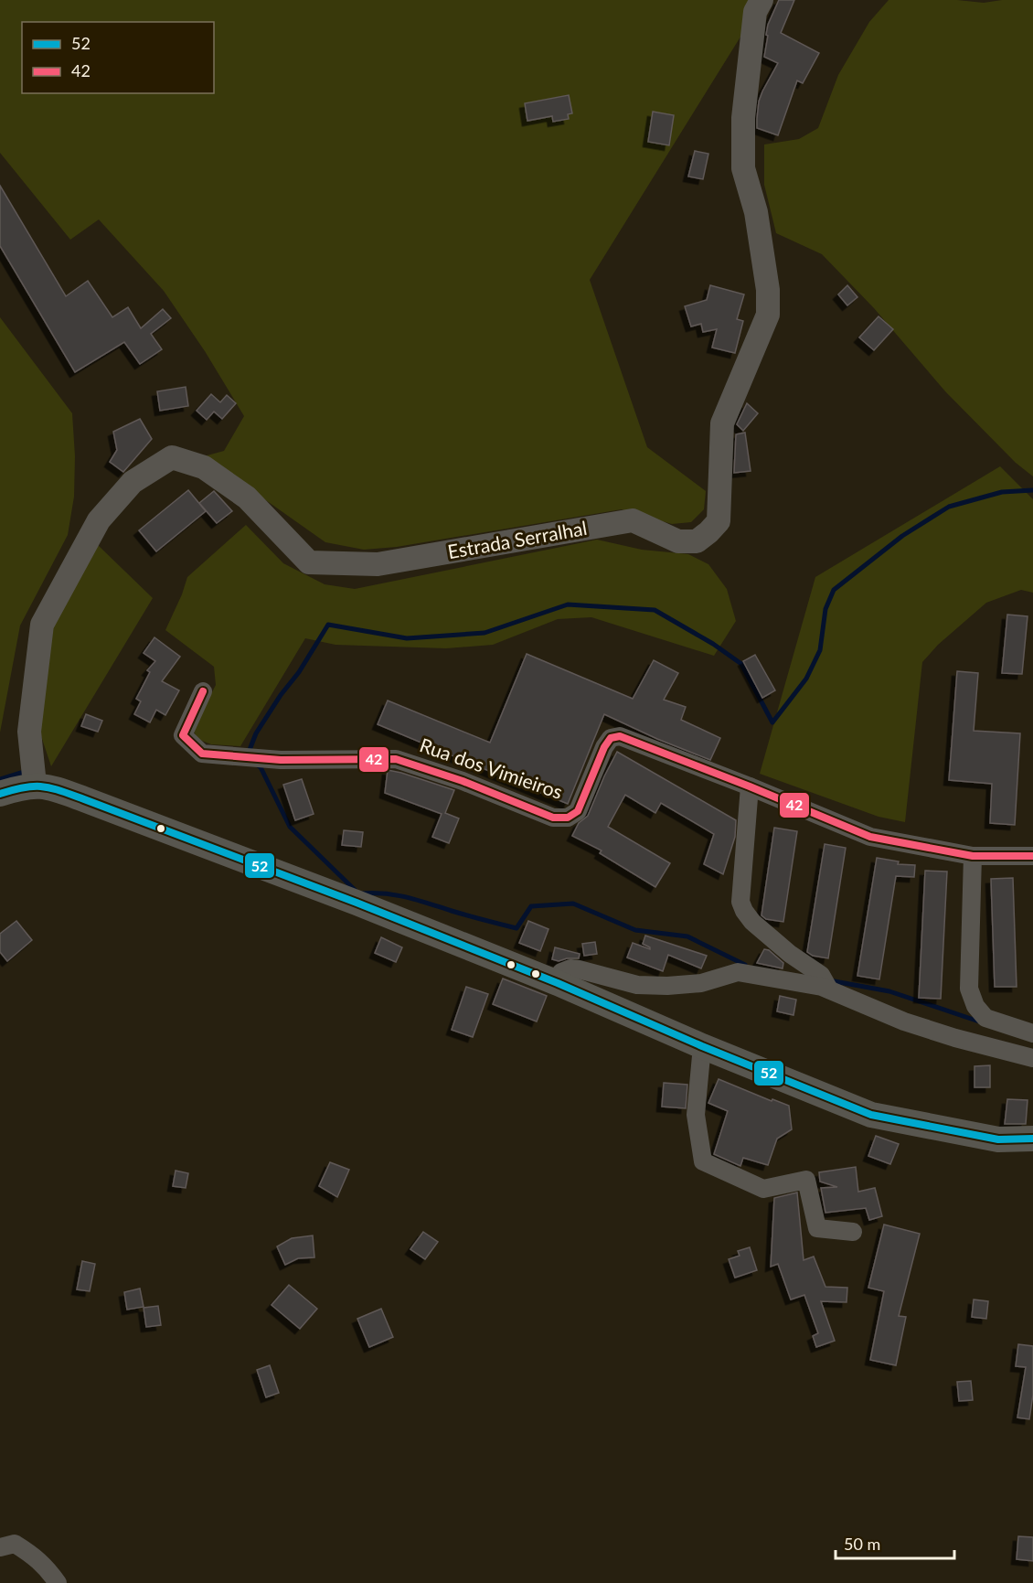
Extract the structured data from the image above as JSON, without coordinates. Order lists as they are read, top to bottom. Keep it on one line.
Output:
{"streets":{"street":["Estrada Serralhal","Rua dos Vimieiros"]},"lines":["transit line 42","transit line 52"],"legend":["52","42"],"scale_bar":"50 m"}
